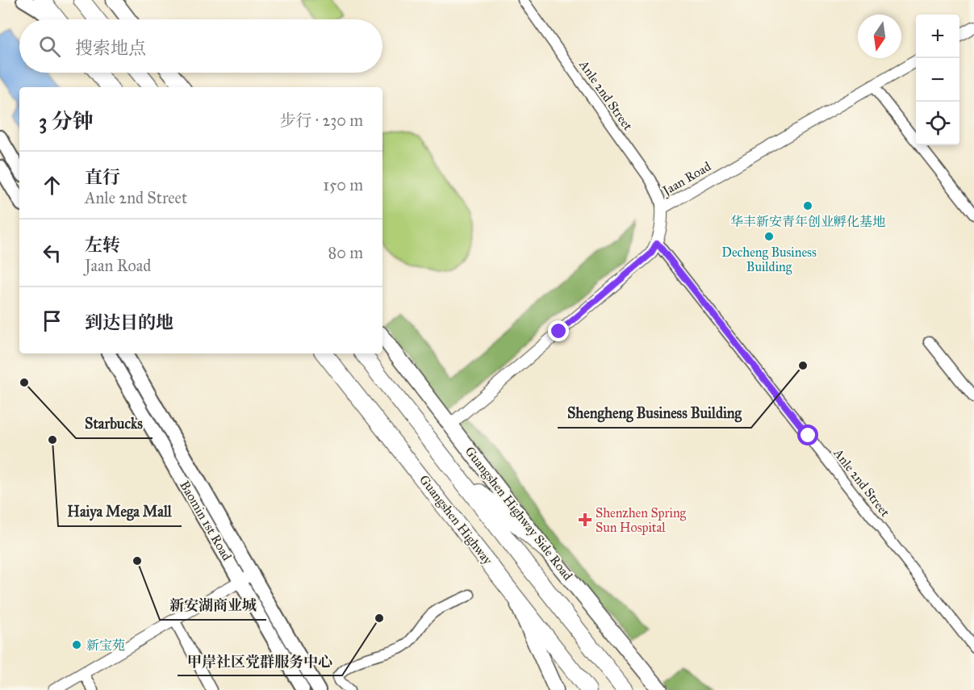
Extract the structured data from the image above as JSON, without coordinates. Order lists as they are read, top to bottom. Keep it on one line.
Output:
{"streets":{"highway":["Guangshen Highway"],"main road":["Guangshen Highway Side Road","Baomin 1st Road"],"street":["Anle 2nd Street","Jaan Road"]},"crossings":[["Anle 2nd Street","Jaan Road"],["Jaan Road","Guangshen Highway Side Road"]],"places":{"other":["华丰新安青年创业孵化基地","Decheng Business Building","Shengheng Business Building","Starbucks","Haiya Mega Mall","新安湖商业城","甲岸社区党群服务中心","新宝苑"],"health":["Shenzhen Spring Sun Hospital"]},"north":"bottom","page":{"map_buttons":["+","−"],"search":"搜索地点","heading":["3 分钟","步行 · 230 m"],"list":[["直行","Anle 2nd Street","150 m"],["左转","Jaan Road","80 m"],"到达目的地"]}}
